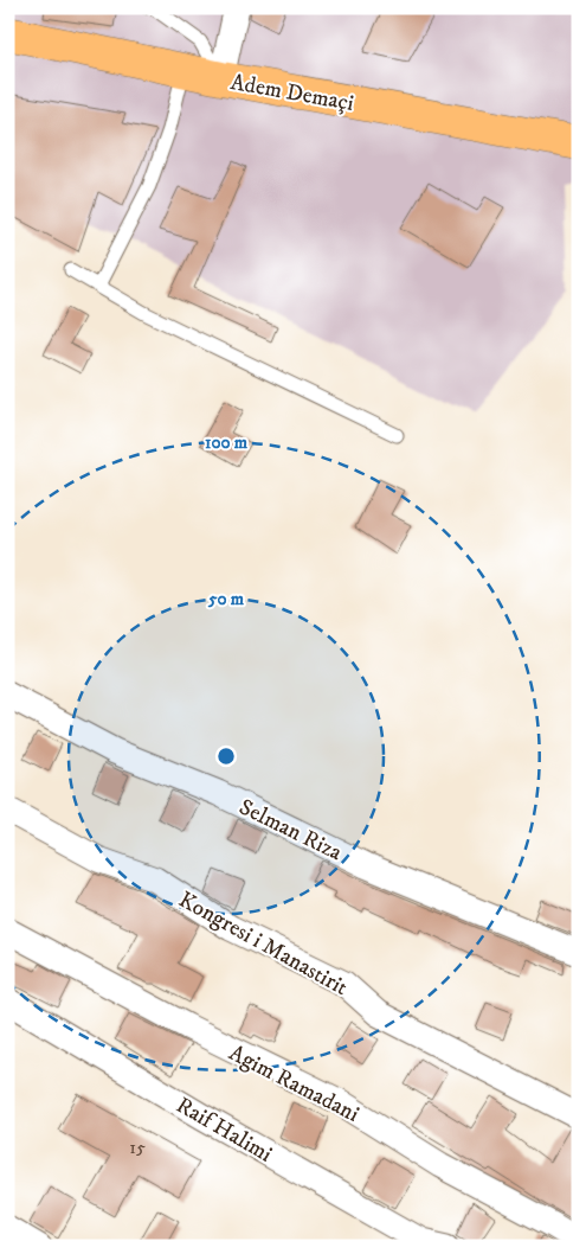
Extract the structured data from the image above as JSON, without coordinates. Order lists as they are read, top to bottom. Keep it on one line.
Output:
{"streets":{"main road":["Adem Demaçi"],"street":["Selman Riza","Kongresi i Manastirit","Agim Ramadani","Raif Halimi"]},"house_numbers":["15"],"rings":["100 m","50 m"]}
